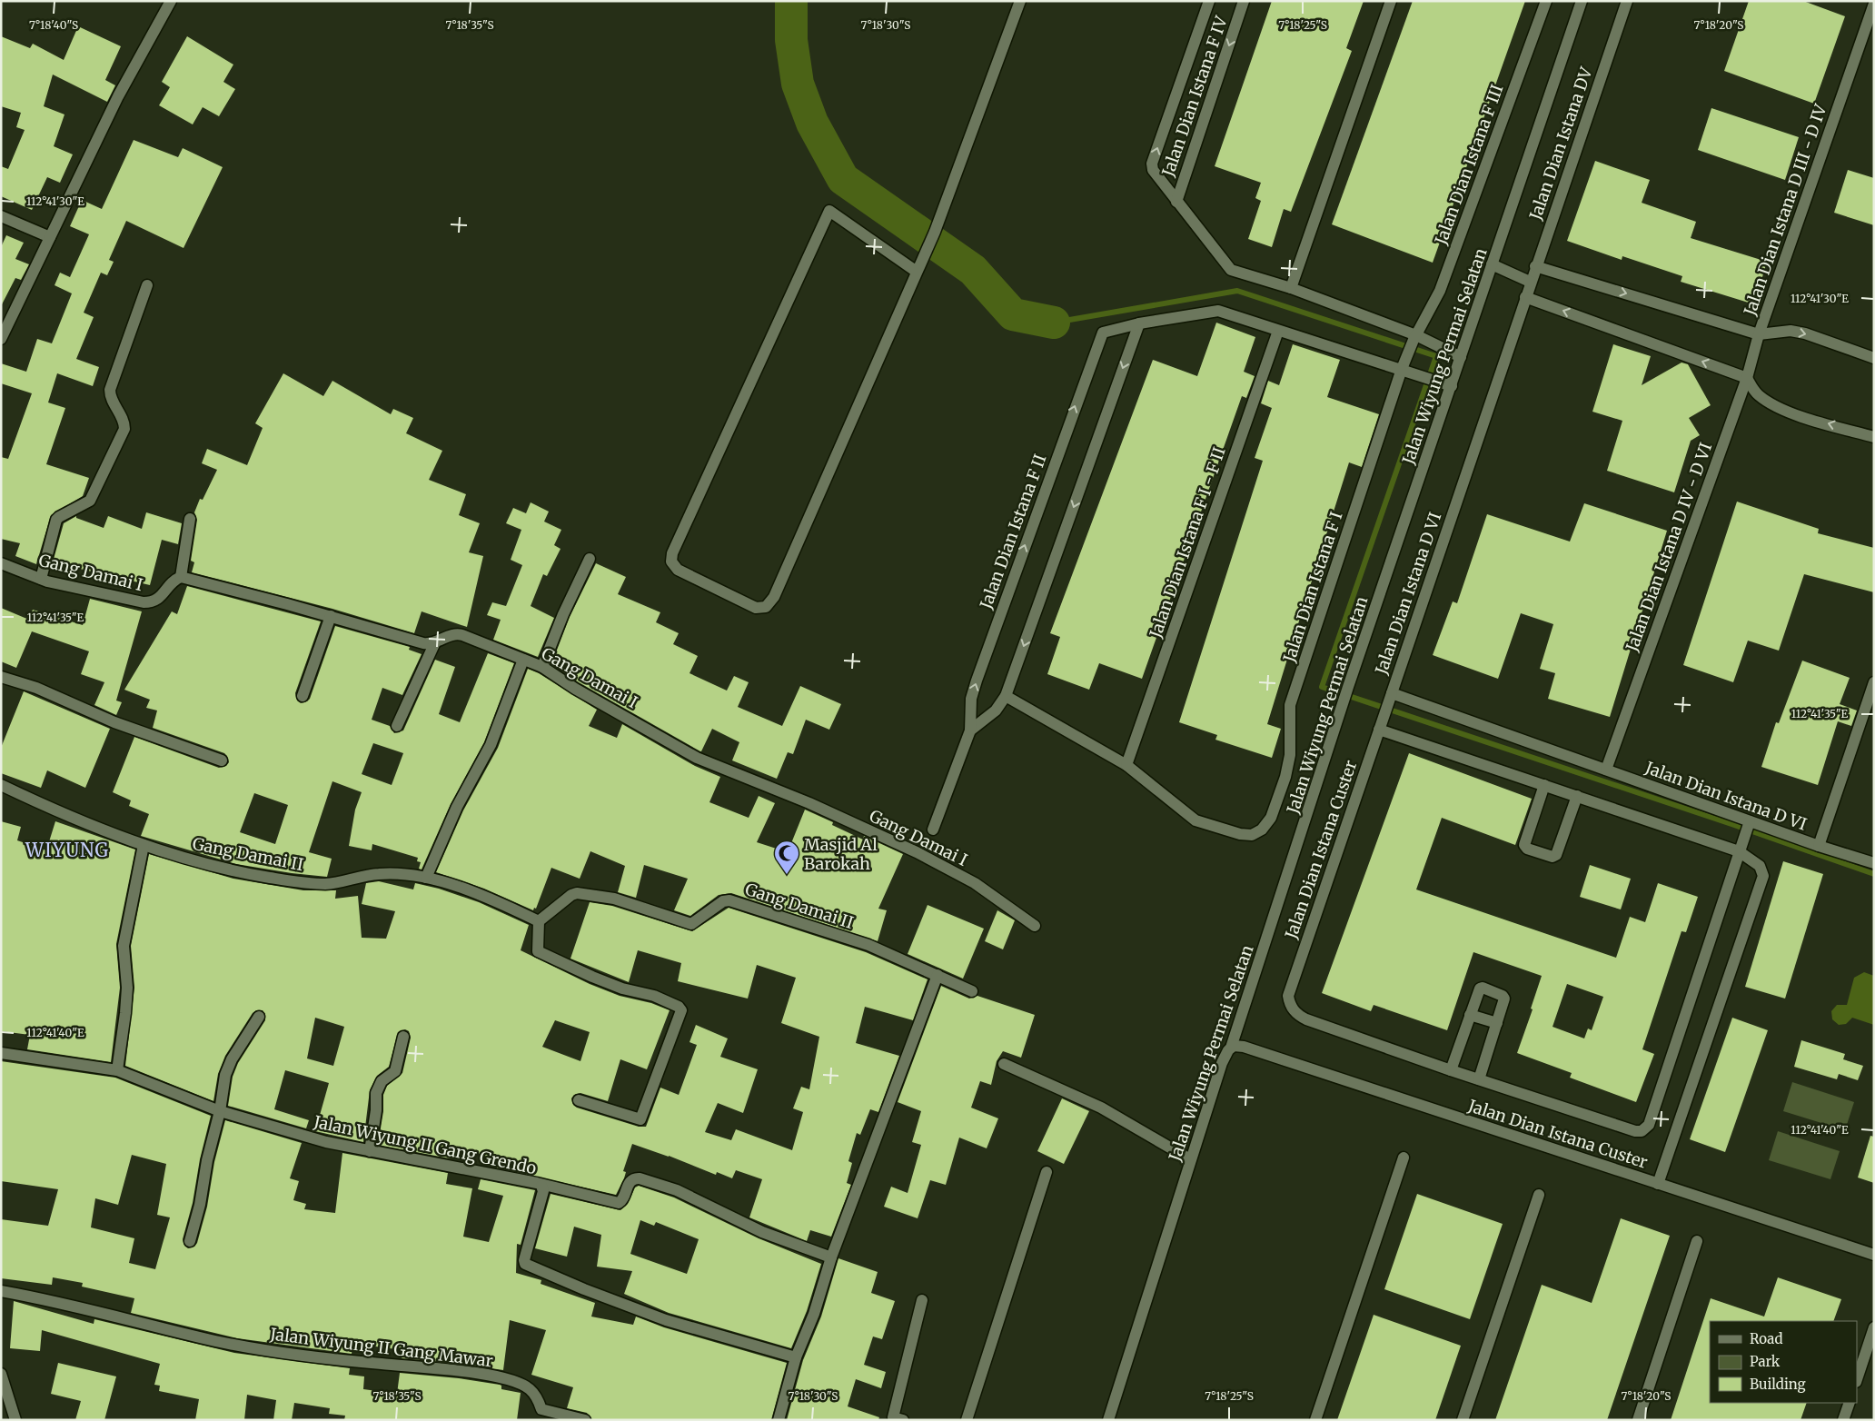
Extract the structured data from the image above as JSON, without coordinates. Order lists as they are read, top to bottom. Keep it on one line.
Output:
{"streets":{"street":["Jalan Dian Istana F IV","Jalan Dian Istana DV","Jalan Dian Istana F III","Jalan Dian Istana D III - D IV","Jalan Wiyung Permai Selatan","Jalan Dian Istana F II","Jalan Dian Istana F I - F II","Jalan Dian Istana D IV - D VI","Gang Damai I","Jalan Dian Istana F I","Jalan Dian Istana D VI","Jalan Dian Istana Custer","Gang Damai II","Jalan Wiyung II Gang Grendo","Jalan Wiyung II Gang Mawar"]},"crossings":[["Jalan Dian Istana F IV","Jalan Dian Istana F III"],["Jalan Dian Istana F IV","Jalan Wiyung Permai Selatan"],["Jalan Dian Istana F IV","Jalan Dian Istana F I"],["Jalan Dian Istana DV","Jalan Dian Istana D III - D IV"],["Jalan Dian Istana DV","Jalan Dian Istana D VI"],["Jalan Dian Istana F III","Jalan Dian Istana F I"],["Jalan Dian Istana D III - D IV","Jalan Dian Istana D IV - D VI"],["Jalan Wiyung Permai Selatan","Jalan Dian Istana F II"],["Jalan Wiyung Permai Selatan","Jalan Dian Istana Custer"],["Jalan Dian Istana F II","Jalan Dian Istana F I - F II"],["Jalan Dian Istana F II","Jalan Dian Istana F I"],["Jalan Dian Istana F I - F II","Jalan Dian Istana F I"],["Jalan Dian Istana D IV - D VI","Jalan Dian Istana D VI"],["Jalan Dian Istana D VI","Jalan Dian Istana Custer"]],"districts":["WIYUNG"],"places":{"mosque":["Masjid Al Barokah"]},"legend":["Road","Park","Building"],"coordinates":["7°18'35\"S","7°18'30\"S","7°18'25\"S","7°18'20\"S","7°18'40\"S","112°41'30\"E","112°41'35\"E","112°41'40\"E"]}
